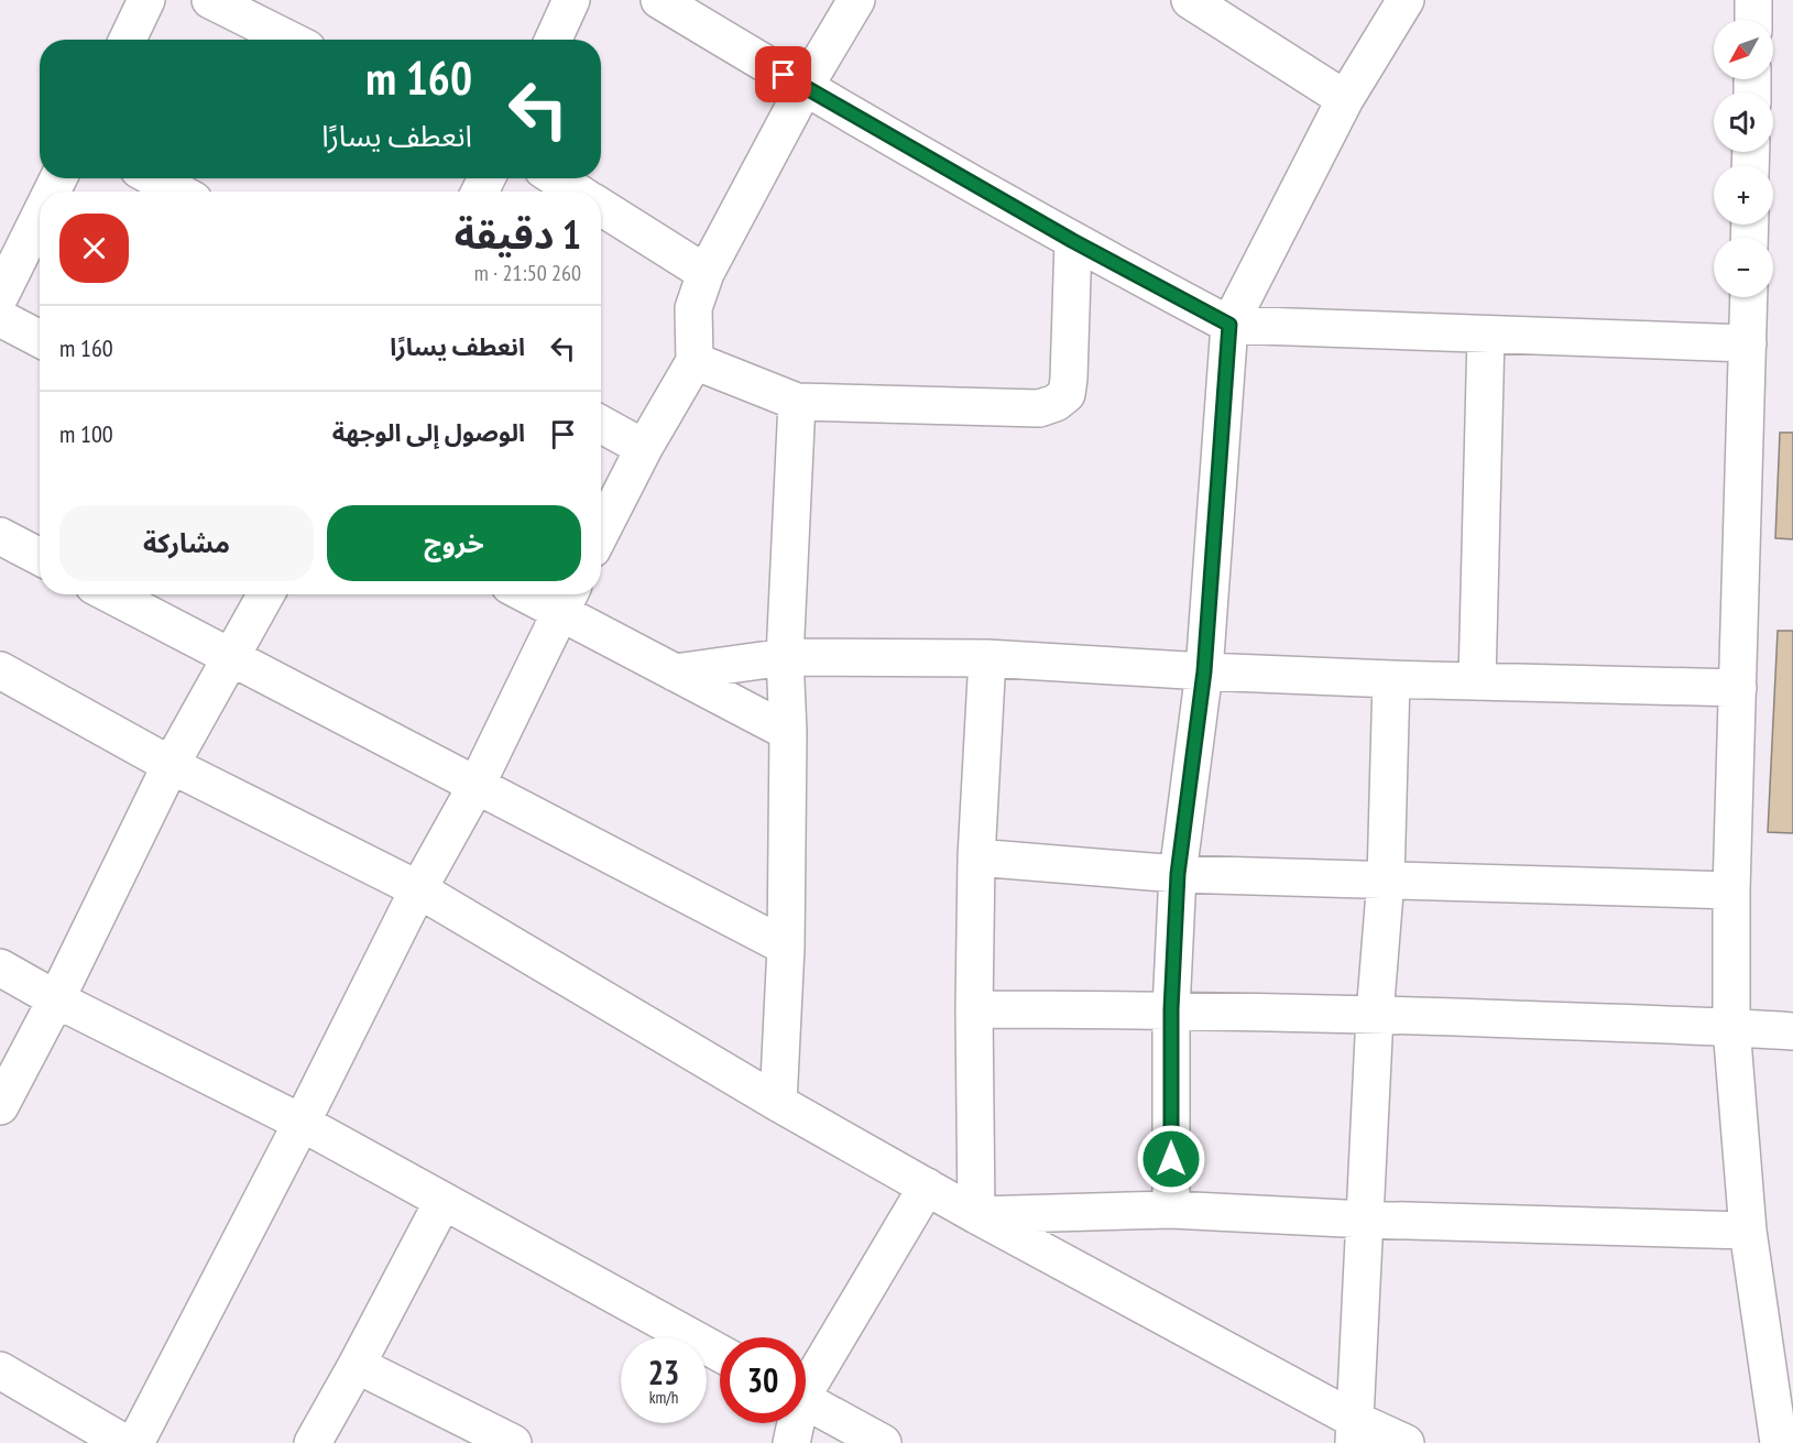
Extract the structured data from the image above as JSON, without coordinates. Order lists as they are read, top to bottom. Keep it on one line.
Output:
{"north":"bottom left","page":{"map_buttons":["+","−"],"turn":["160 m","انعطف يسارًا"],"heading":["1 دقيقة","260 m · 21:50"],"list":[{"name":"انعطف يسارًا","value":"160 m"},{"name":"الوصول إلى الوجهة","value":"100 m"}],"buttons":["خروج","مشاركة"],"speed":"23 km/h","limit":"30"}}
